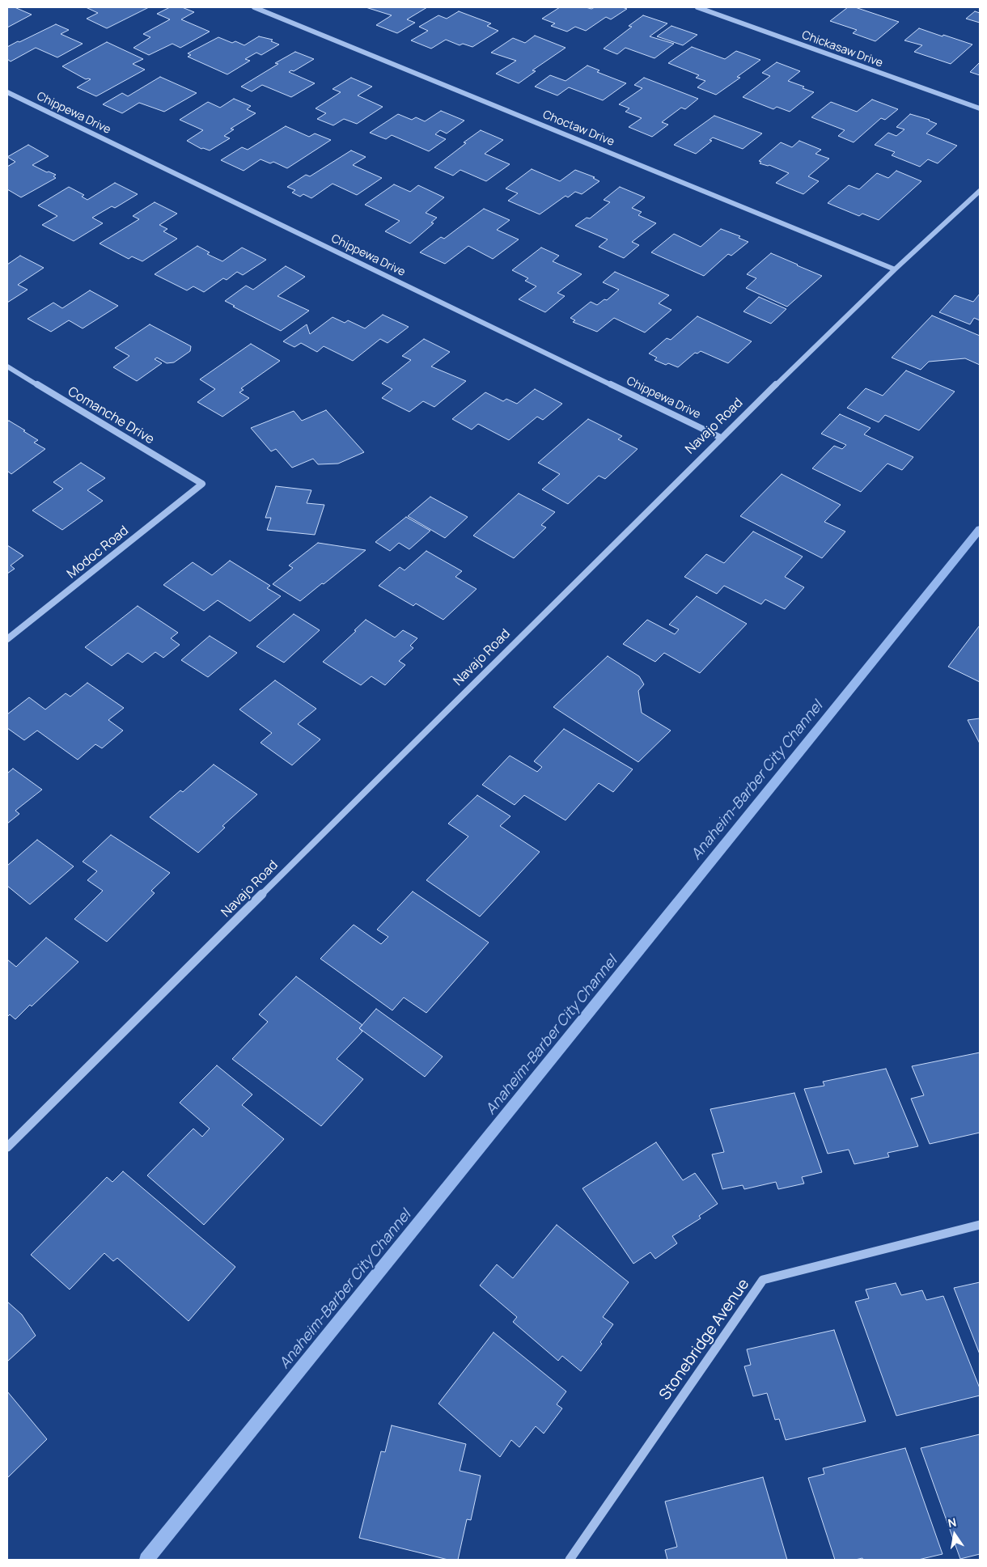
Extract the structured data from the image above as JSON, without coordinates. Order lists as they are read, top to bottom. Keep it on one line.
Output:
{"streets":{"street":["Chickasaw Drive","Chippewa Drive","Choctaw Drive","Comanche Drive","Navajo Road","Modoc Road","Stonebridge Avenue"]},"crossings":[["Chippewa Drive","Navajo Road"],["Choctaw Drive","Navajo Road"],["Comanche Drive","Modoc Road"]],"water":["Anaheim-Barber City Channel"],"north":"top"}
